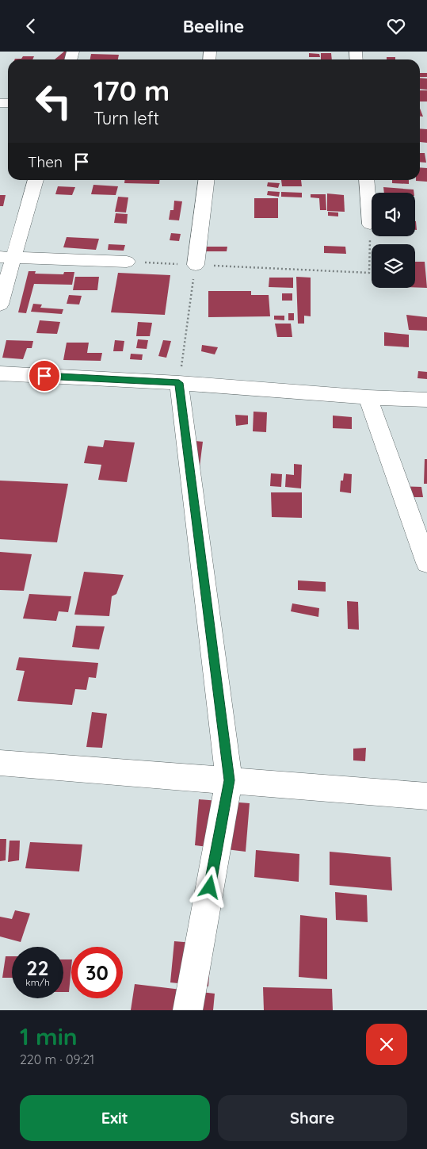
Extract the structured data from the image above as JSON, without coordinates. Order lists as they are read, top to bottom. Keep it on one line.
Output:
{"page":{"header":"Beeline","turn":["170 m","Turn left"],"then":"Then","speed":"22 km/h","limit":"30","heading":["1 min","220 m · 09:21"],"buttons":["Exit","Share"]}}
